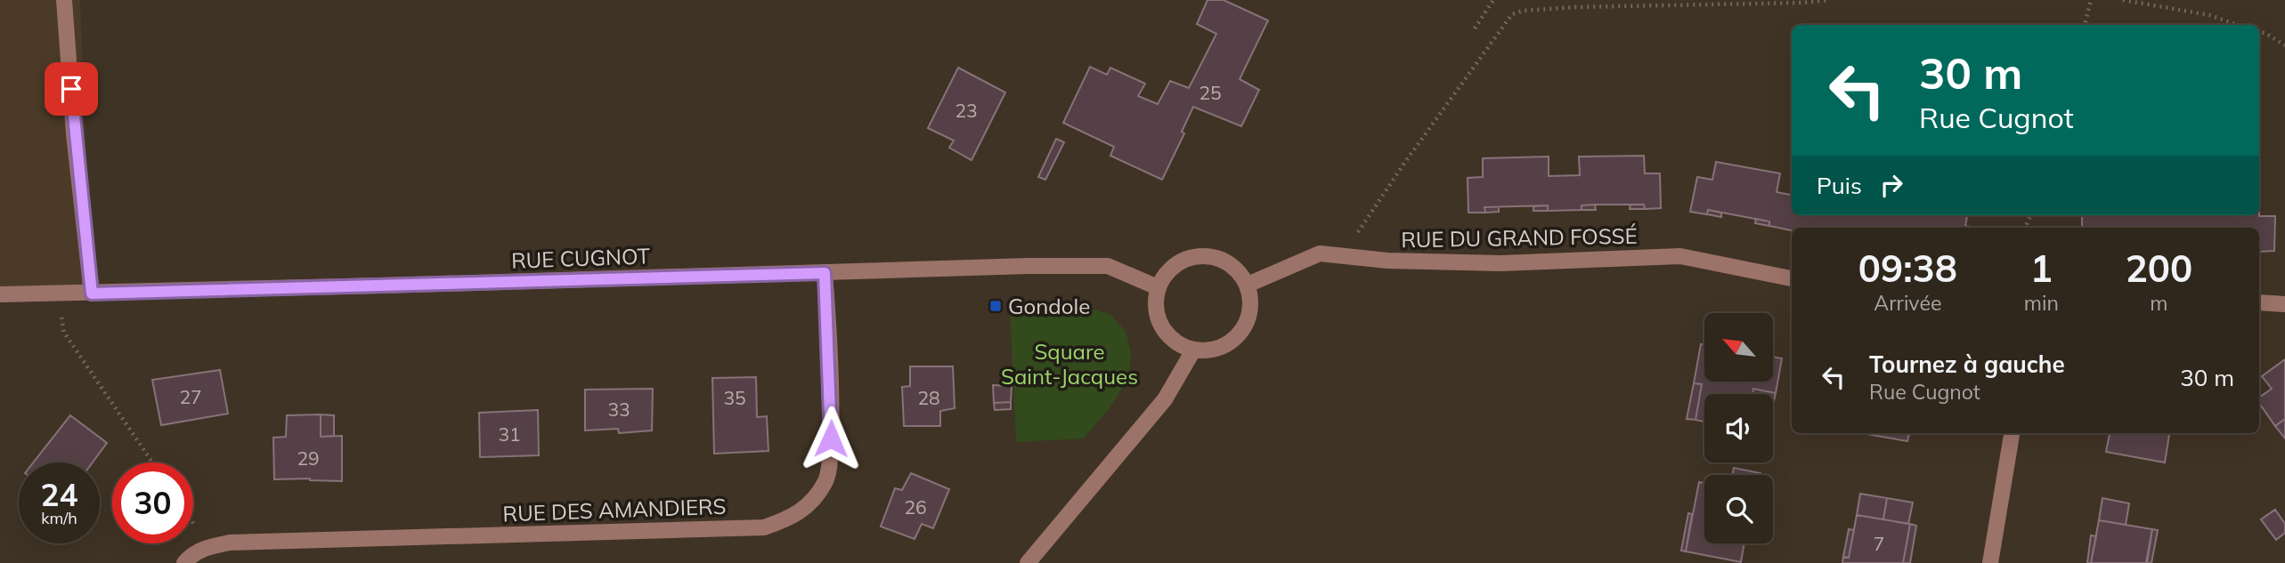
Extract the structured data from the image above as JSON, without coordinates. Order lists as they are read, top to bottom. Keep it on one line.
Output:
{"streets":{"street":["RUE DU GRAND FOSSÉ","RUE CUGNOT","RUE DES AMANDIERS"]},"crossings":[["RUE DU GRAND FOSSÉ","RUE CUGNOT"],["RUE CUGNOT","RUE DES AMANDIERS"]],"parks":["Square Saint-Jacques"],"places":{"transit":["Gondole"]},"house_numbers":["25","23","27","35","28","33","31","29","26","7"],"north":"top left","page":{"turn":["30 m","Rue Cugnot"],"then":"Puis","eta":["09:38","Arrivée","1","min","200","m"],"list":[{"name":"Tournez à gauche","note":"Rue Cugnot","value":"30 m"}],"speed":"24 km/h","limit":"30"}}
